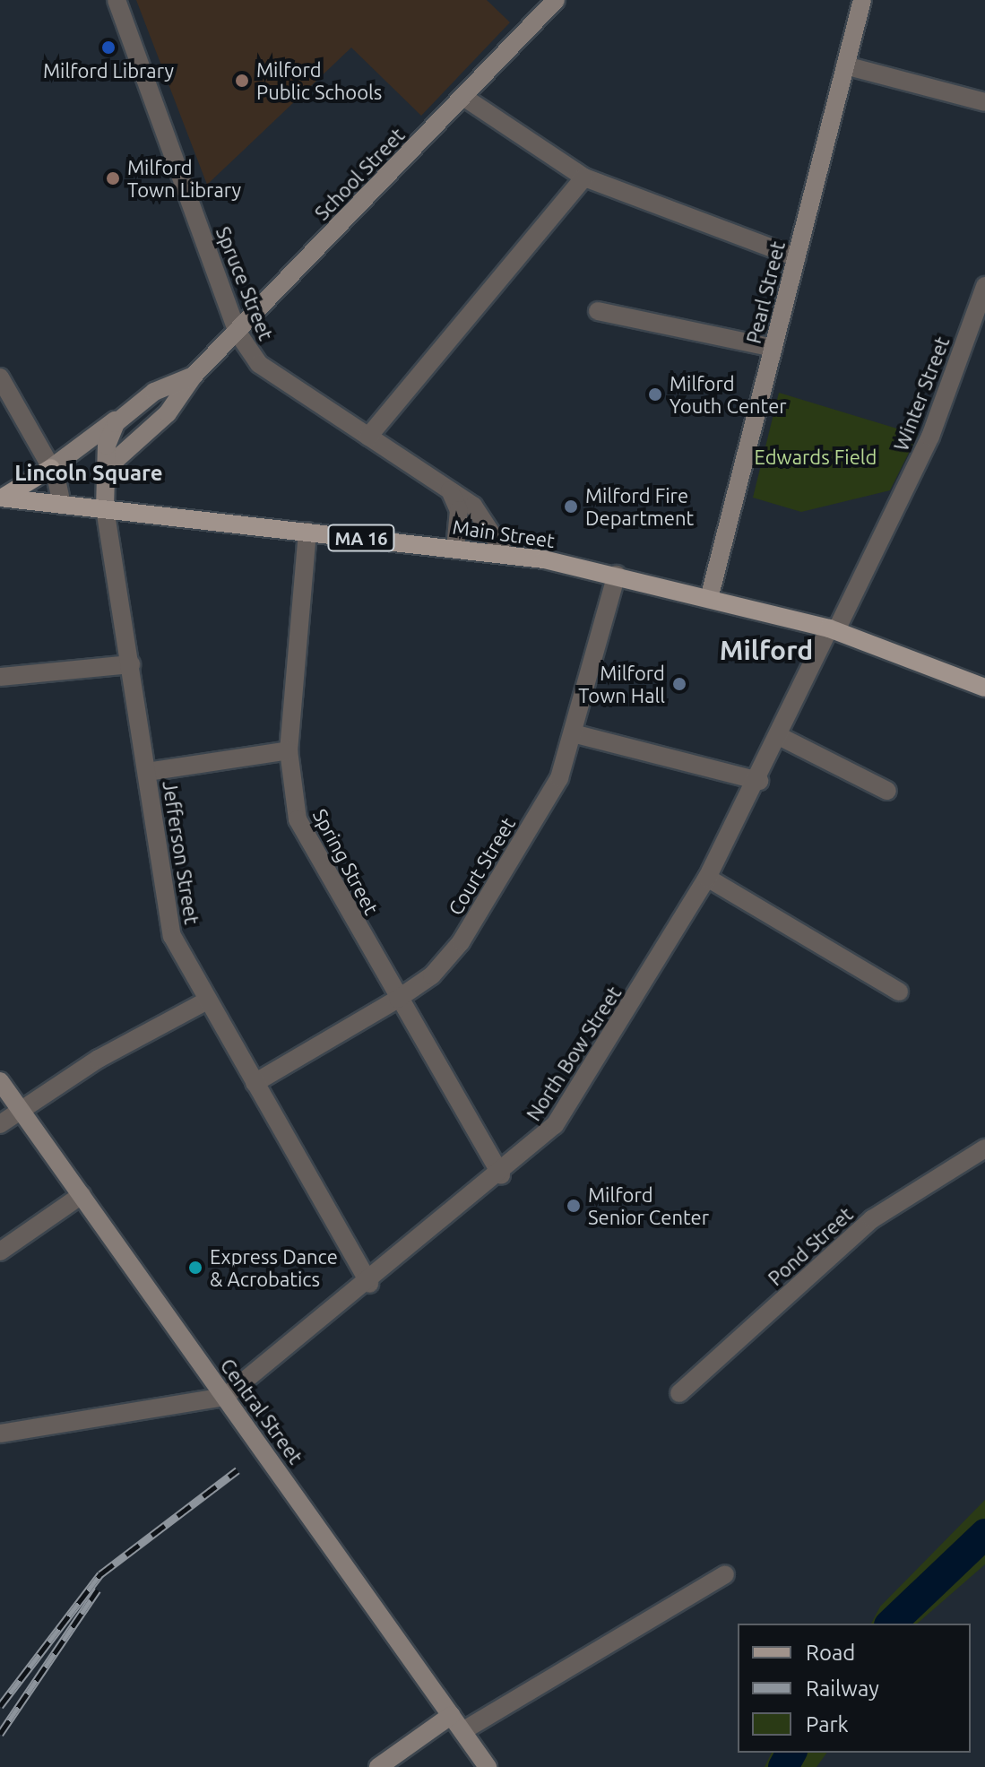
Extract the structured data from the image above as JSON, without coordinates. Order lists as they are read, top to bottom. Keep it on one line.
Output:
{"streets":{"main road":["School Street","Pearl Street","Main Street","MA 16","Central Street"],"street":["Spruce Street","Winter Street","Jefferson Street","Spring Street","Court Street","North Bow Street","Pond Street"]},"crossings":[["School Street","Spruce Street"],["Spruce Street","Main Street"],["Pearl Street","Main Street"],["Winter Street","Main Street"],["Winter Street","North Bow Street"],["Main Street","Jefferson Street"],["Main Street","Spring Street"],["Main Street","Court Street"],["Main Street","North Bow Street"],["Jefferson Street","Court Street"],["Jefferson Street","North Bow Street"],["Spring Street","Court Street"],["Spring Street","North Bow Street"],["North Bow Street","Central Street"]],"districts":["Lincoln Square","Milford"],"parks":["Edwards Field"],"places":["Milford Library","Milford Public Schools","Milford Town Library","Milford Youth Center","Milford Fire Department","Milford Town Hall","Milford Senior Center","Express Dance & Acrobatics"],"legend":["Road","Railway","Park"]}
